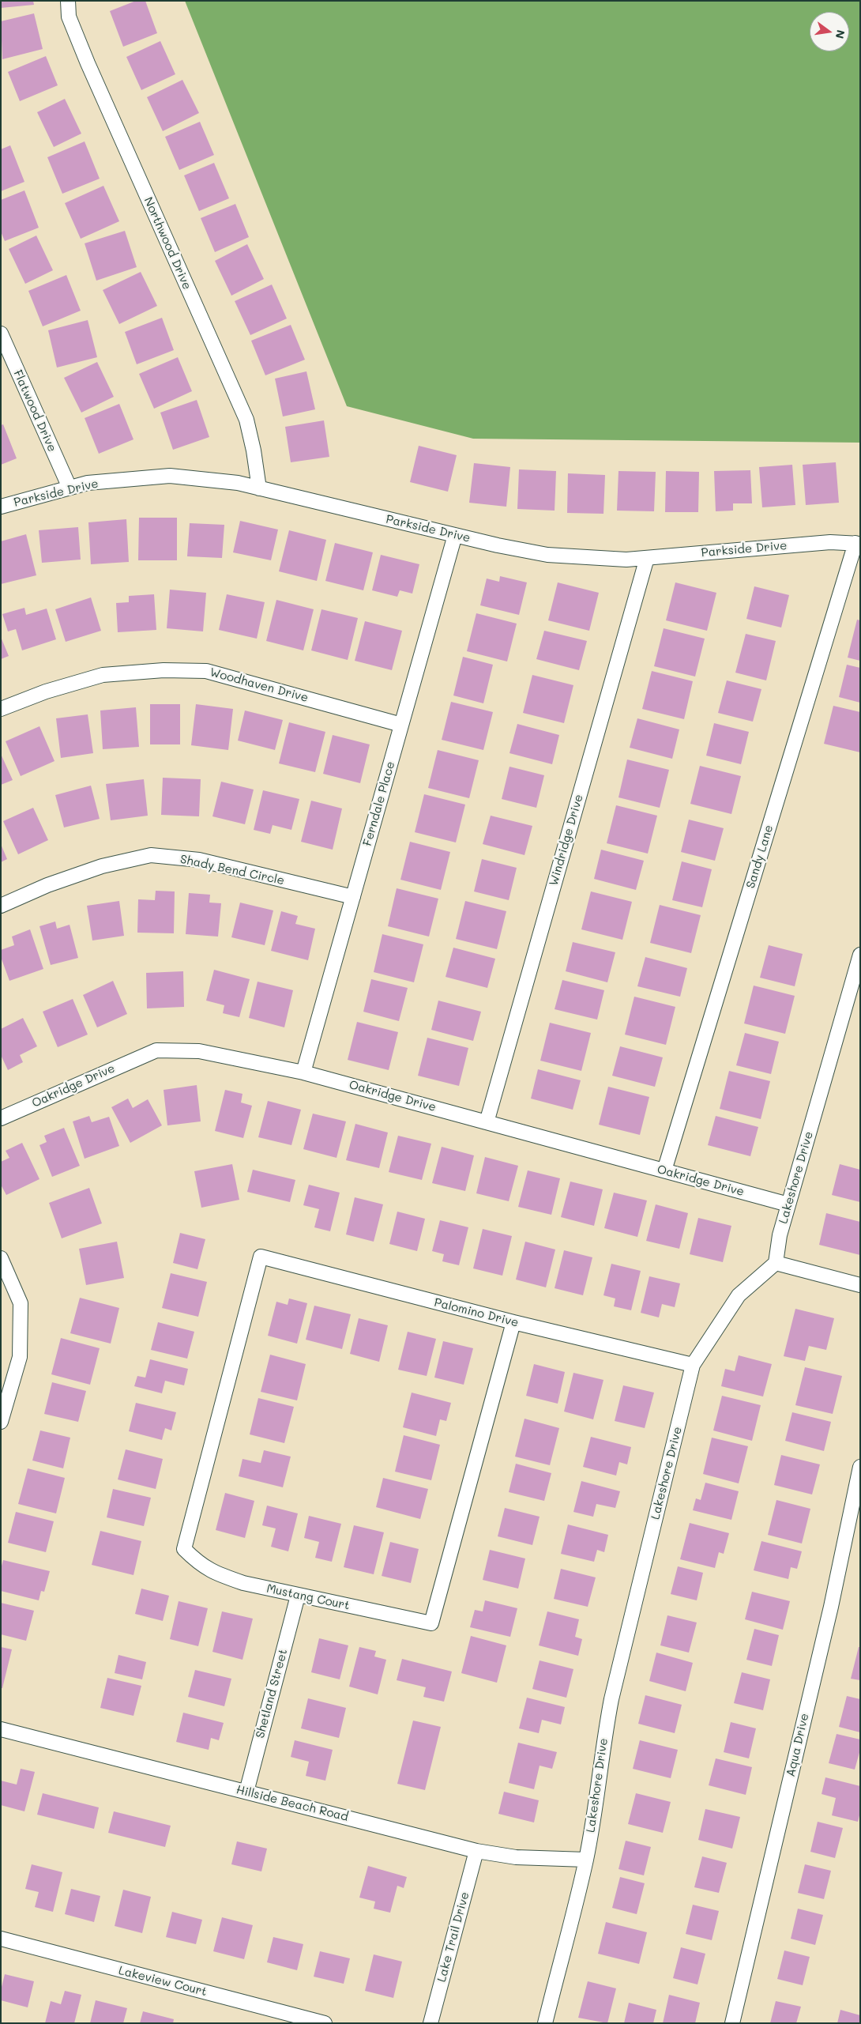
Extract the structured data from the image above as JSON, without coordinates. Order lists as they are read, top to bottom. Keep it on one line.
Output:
{"streets":{"street":["Northwood Drive","Flatwood Drive","Parkside Drive","Woodhaven Drive","Ferndale Place","Windridge Drive","Sandy Lane","Shady Bend Circle","Oakridge Drive","Lakeshore Drive","Palomino Drive","Mustang Court","Shetland Street","Aqua Drive","Hillside Beach Road","Lake Trail Drive","Lakeview Court"]},"crossings":[["Northwood Drive","Parkside Drive"],["Flatwood Drive","Parkside Drive"],["Parkside Drive","Ferndale Place"],["Parkside Drive","Windridge Drive"],["Parkside Drive","Sandy Lane"],["Woodhaven Drive","Ferndale Place"],["Ferndale Place","Shady Bend Circle"],["Ferndale Place","Oakridge Drive"],["Windridge Drive","Oakridge Drive"],["Sandy Lane","Oakridge Drive"],["Oakridge Drive","Lakeshore Drive"],["Lakeshore Drive","Palomino Drive"],["Lakeshore Drive","Hillside Beach Road"],["Palomino Drive","Mustang Court"],["Mustang Court","Shetland Street"],["Shetland Street","Hillside Beach Road"],["Hillside Beach Road","Lake Trail Drive"]],"north":"right"}
